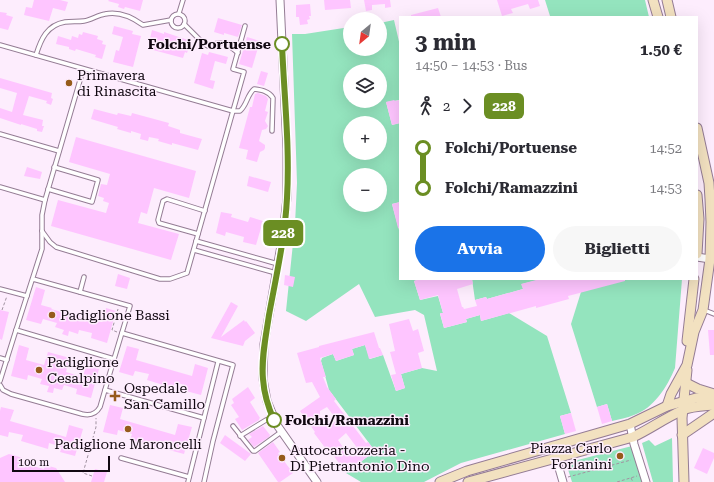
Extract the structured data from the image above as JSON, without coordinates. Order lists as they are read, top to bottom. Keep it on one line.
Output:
{"places":{"other":["Folchi/Portuense","Primavera di Rinascita","Padiglione Bassi","Padiglione Cesalpino","Folchi/Ramazzini","Padiglione Maroncelli","Piazza Carlo Forlanini","Autocartozzeria - Di Pietrantonio Dino"],"health":["Ospedale San Camillo"]},"lines":["bus line 228"],"scale_bar":"100 m","north":"bottom left","page":{"on_map":"228","map_buttons":["+","−"],"heading":["3 min","14:50 – 14:53 · Bus","1.50 €"],"legs":["2","228"],"list":[{"name":"Folchi/Portuense","value":"14:52"},{"name":"Folchi/Ramazzini","value":"14:53"}],"buttons":["Avvia","Biglietti"],"scale":"100 m"}}
